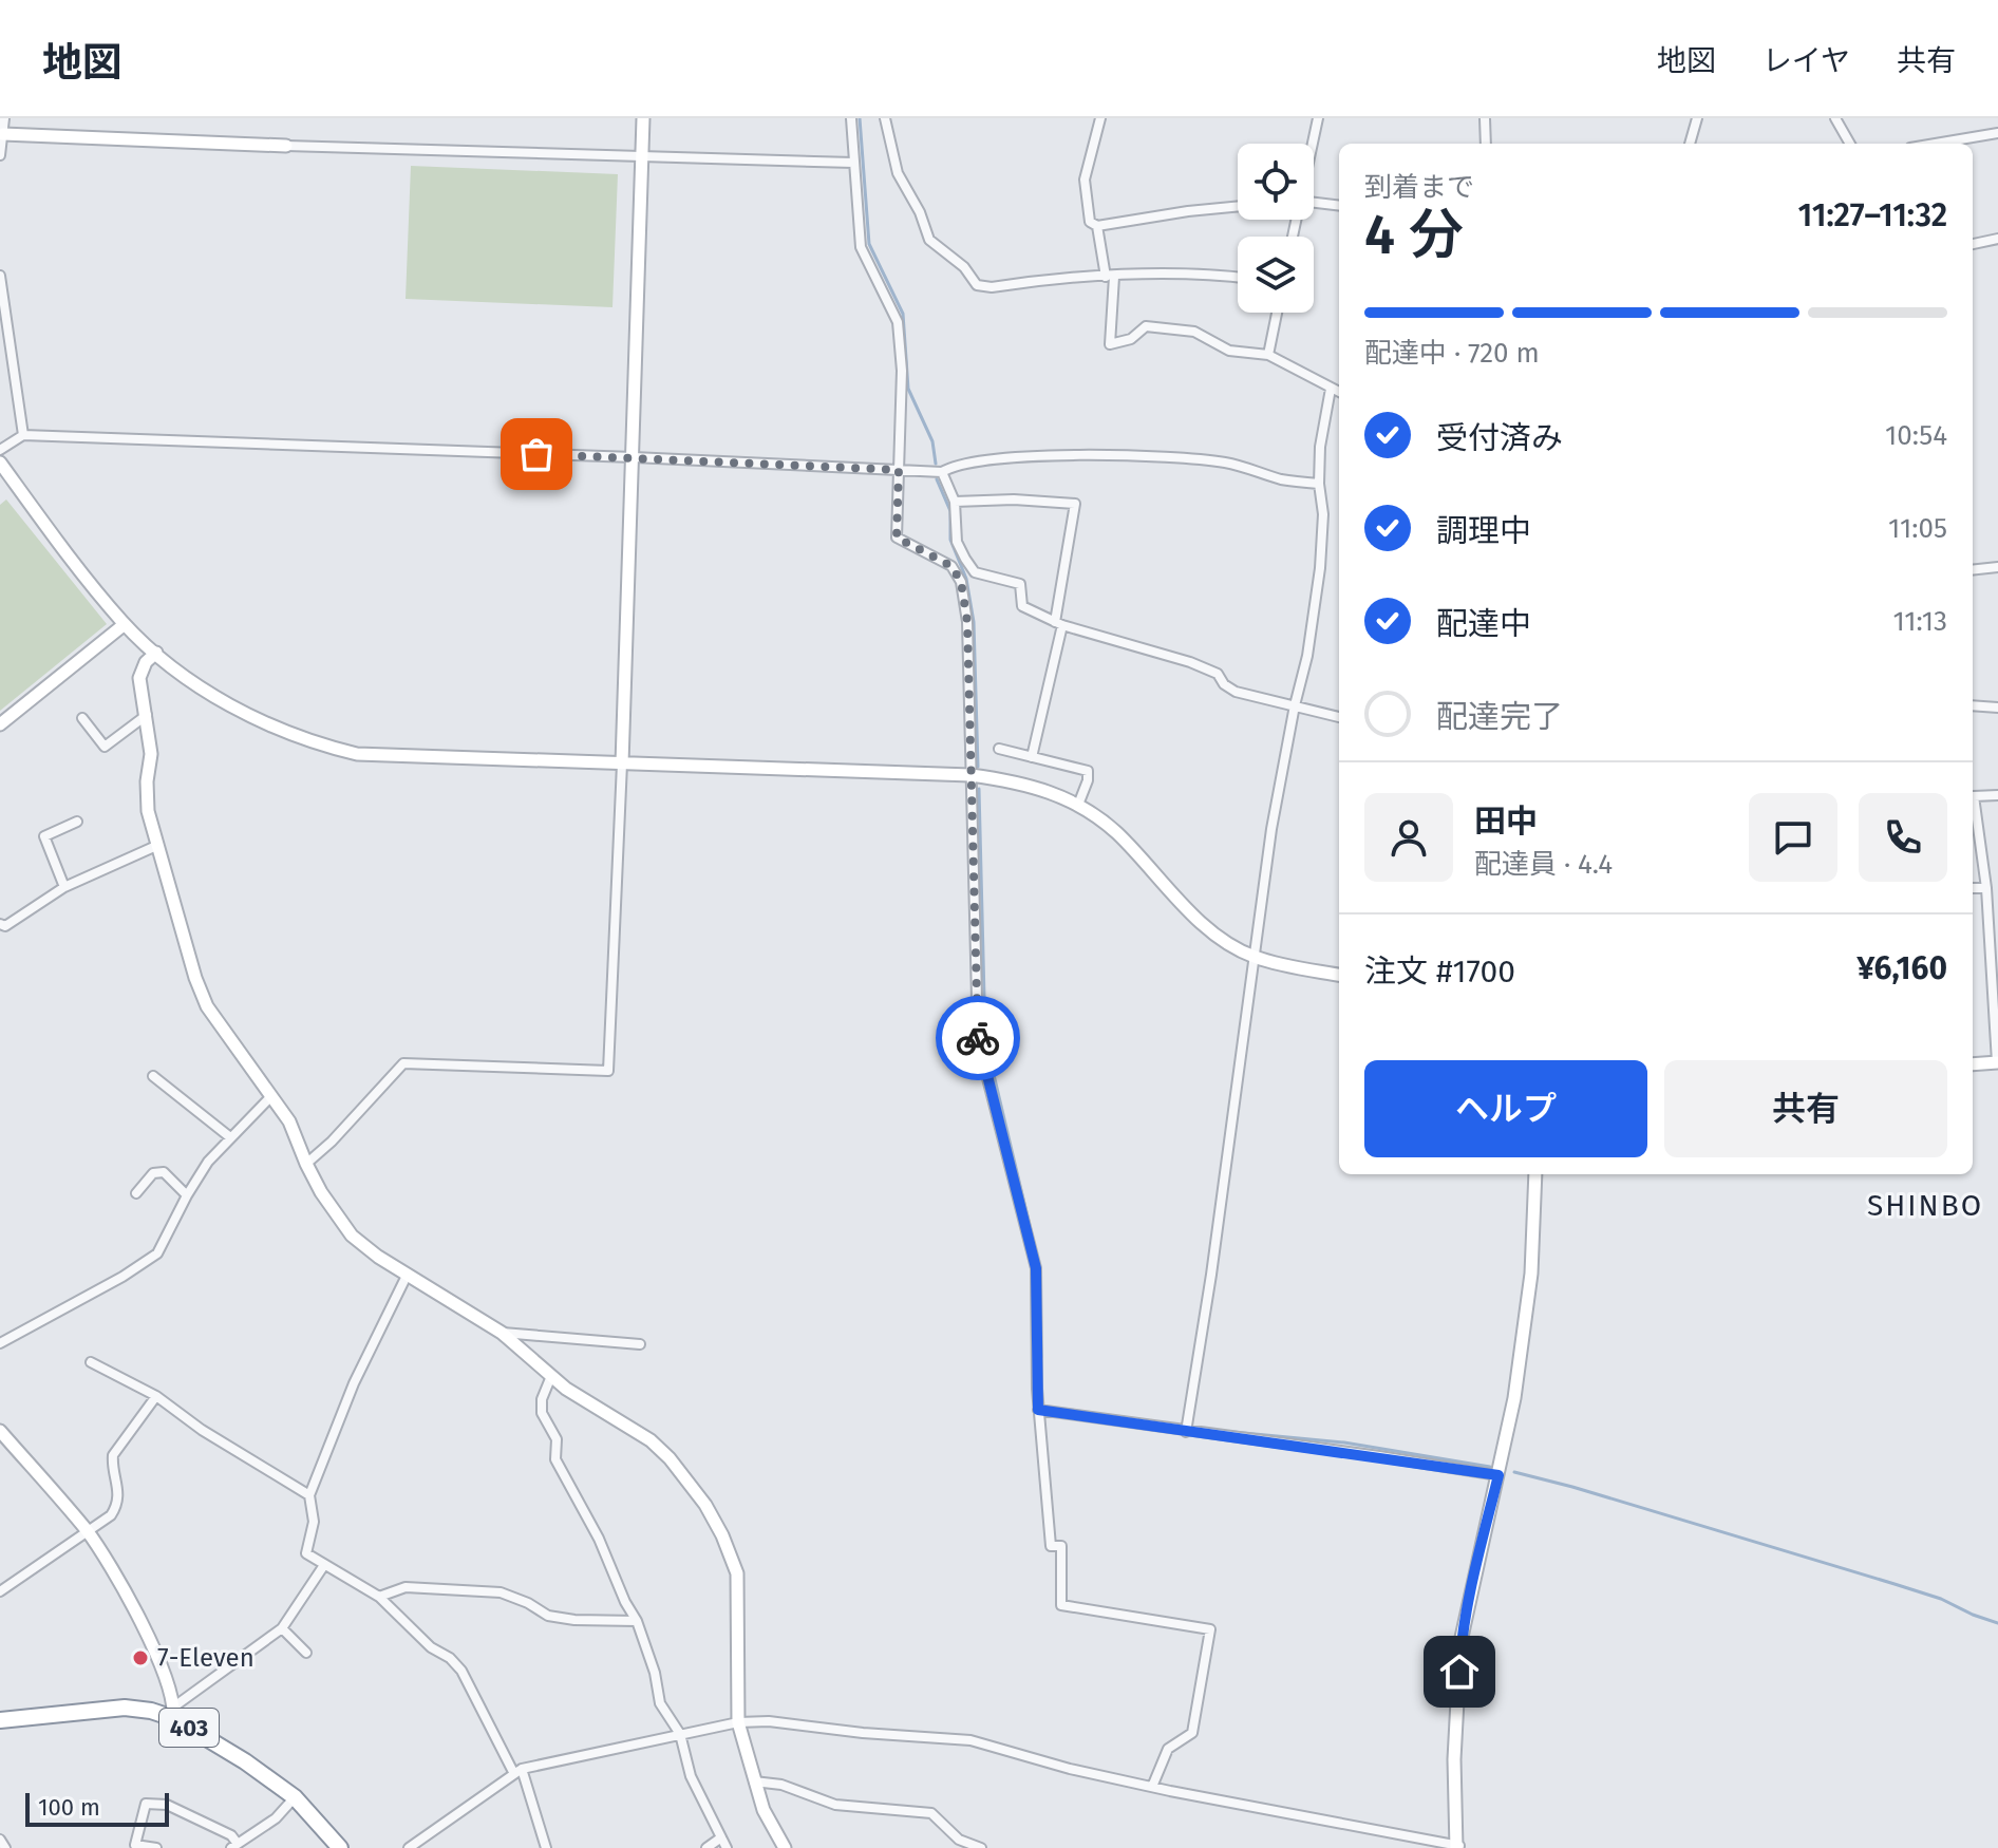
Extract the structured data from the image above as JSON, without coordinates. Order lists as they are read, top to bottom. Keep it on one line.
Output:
{"streets":{"highway":["403"]},"districts":["SHINBO"],"places":["7-Eleven"],"scale_bar":"100 m","page":{"header":"地図","nav":["地図","レイヤ","共有"],"heading":["4 分","到着まで","11:27–11:32"],"panel":["田中","配達員 · 4.4","注文 #1700","¥6,160"],"bar":"配達中 · 720 m","list":[["受付済み","10:54"],["調理中","11:05"],["配達中","11:13"],"配達完了"],"buttons":["ヘルプ","共有"],"scale":"100 m"}}
